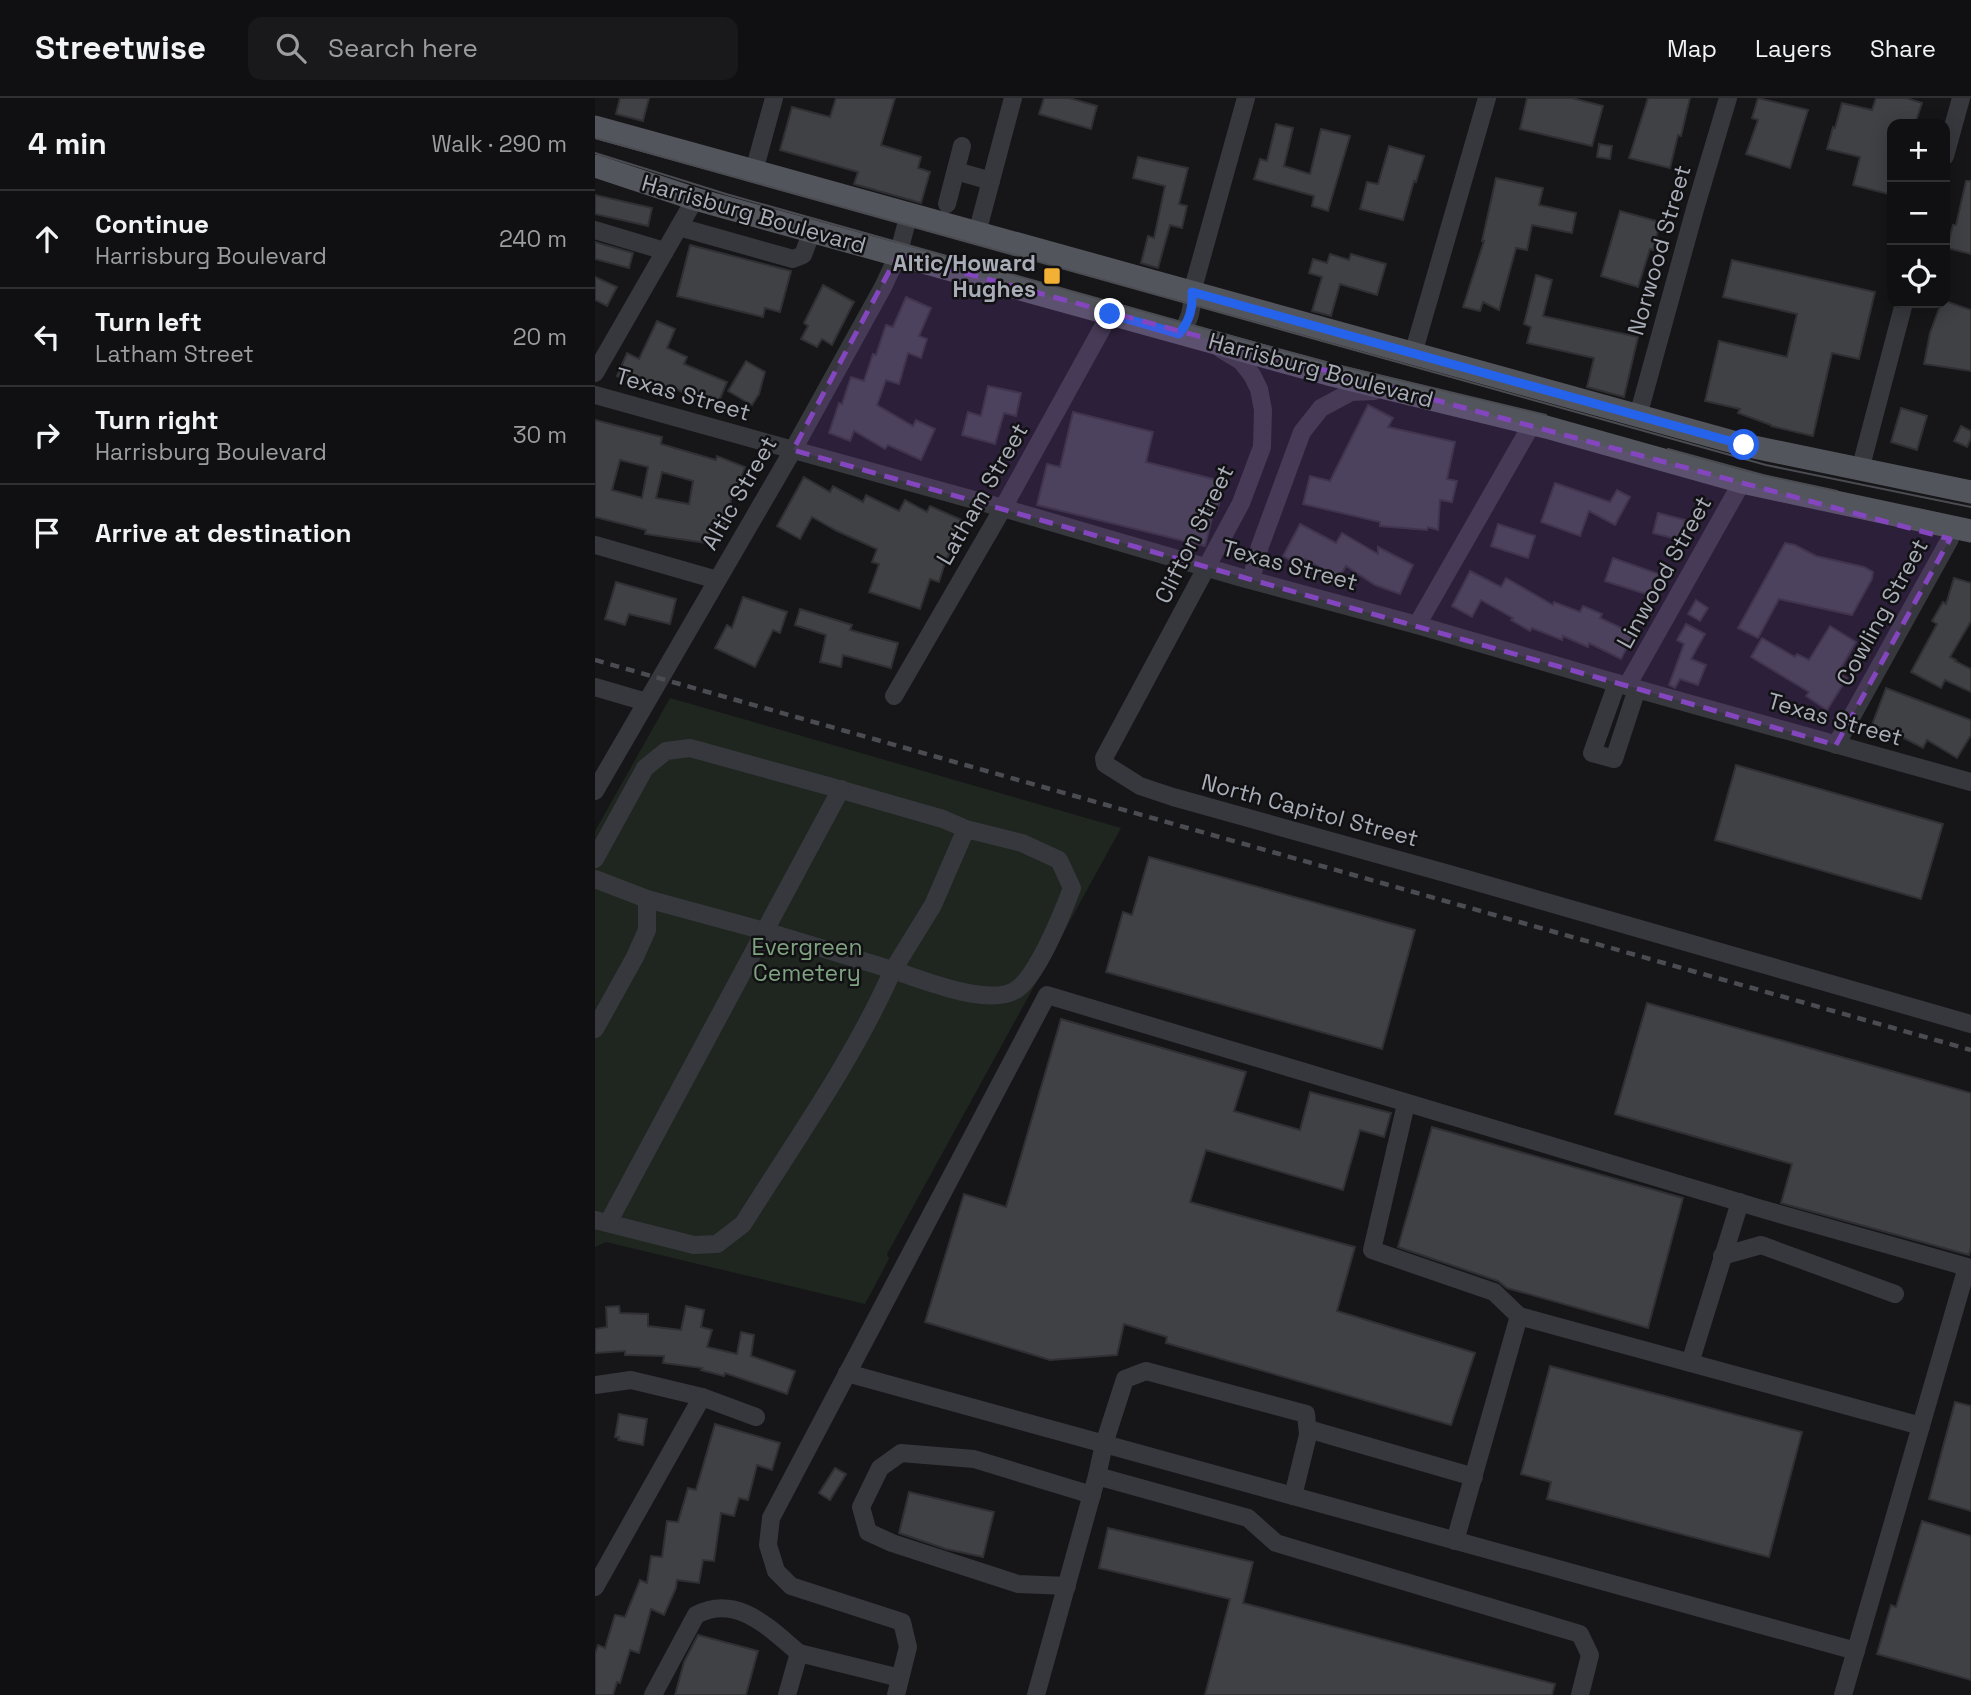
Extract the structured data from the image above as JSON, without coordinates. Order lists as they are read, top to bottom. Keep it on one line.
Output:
{"streets":{"main road":["Harrisburg Boulevard"],"street":["Norwood Street","Texas Street","Altic Street","Latham Street","Clifton Street","Linwood Street","Cowling Street","North Capitol Street"]},"crossings":[["Harrisburg Boulevard","Norwood Street"],["Harrisburg Boulevard","Altic Street"],["Harrisburg Boulevard","Latham Street"],["Harrisburg Boulevard","Clifton Street"],["Harrisburg Boulevard","Linwood Street"],["Harrisburg Boulevard","Cowling Street"],["Texas Street","Altic Street"],["Texas Street","Latham Street"],["Texas Street","Clifton Street"],["Texas Street","Linwood Street"],["Texas Street","Cowling Street"],["Clifton Street","North Capitol Street"]],"parks":["Evergreen Cemetery"],"places":{"transit":["Altic/Howard Hughes"]},"page":{"header":"Streetwise","search":"Search here","nav":["Map","Layers","Share"],"heading":["4 min","Walk · 290 m"],"map_buttons":["+","−"],"list":[["Continue","Harrisburg Boulevard","240 m"],["Turn left","Latham Street","20 m"],["Turn right","Harrisburg Boulevard","30 m"],"Arrive at destination"]}}
